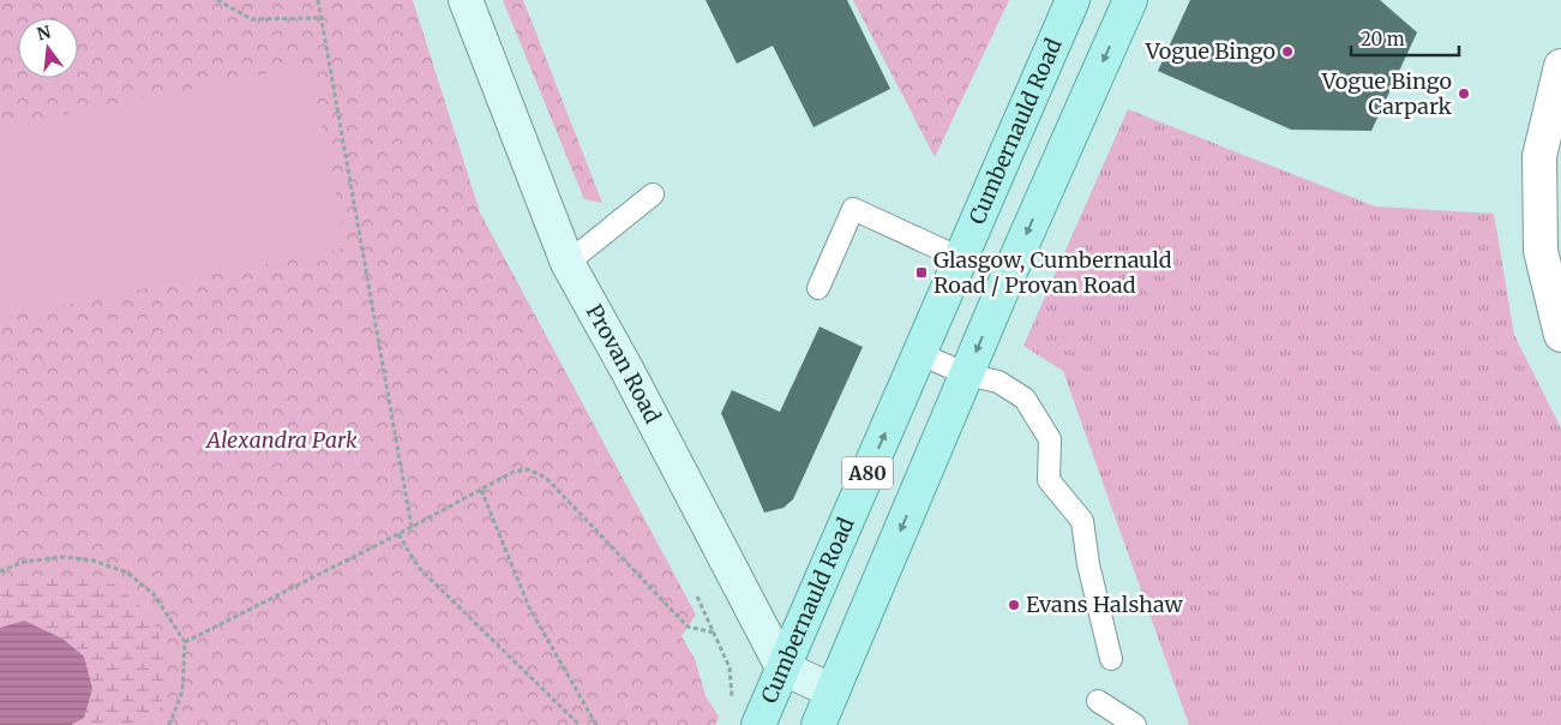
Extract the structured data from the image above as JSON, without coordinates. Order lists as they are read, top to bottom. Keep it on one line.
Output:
{"streets":{"main road":["Cumbernauld Road","A80"],"street":["Provan Road"]},"crossings":[["Cumbernauld Road","Provan Road"]],"parks":["Alexandra Park"],"places":{"other":["Vogue Bingo","Vogue Bingo Carpark","Evans Halshaw"],"transit":["Glasgow, Cumbernauld Road / Provan Road"]},"scale_bar":"20 m","north":"top"}
